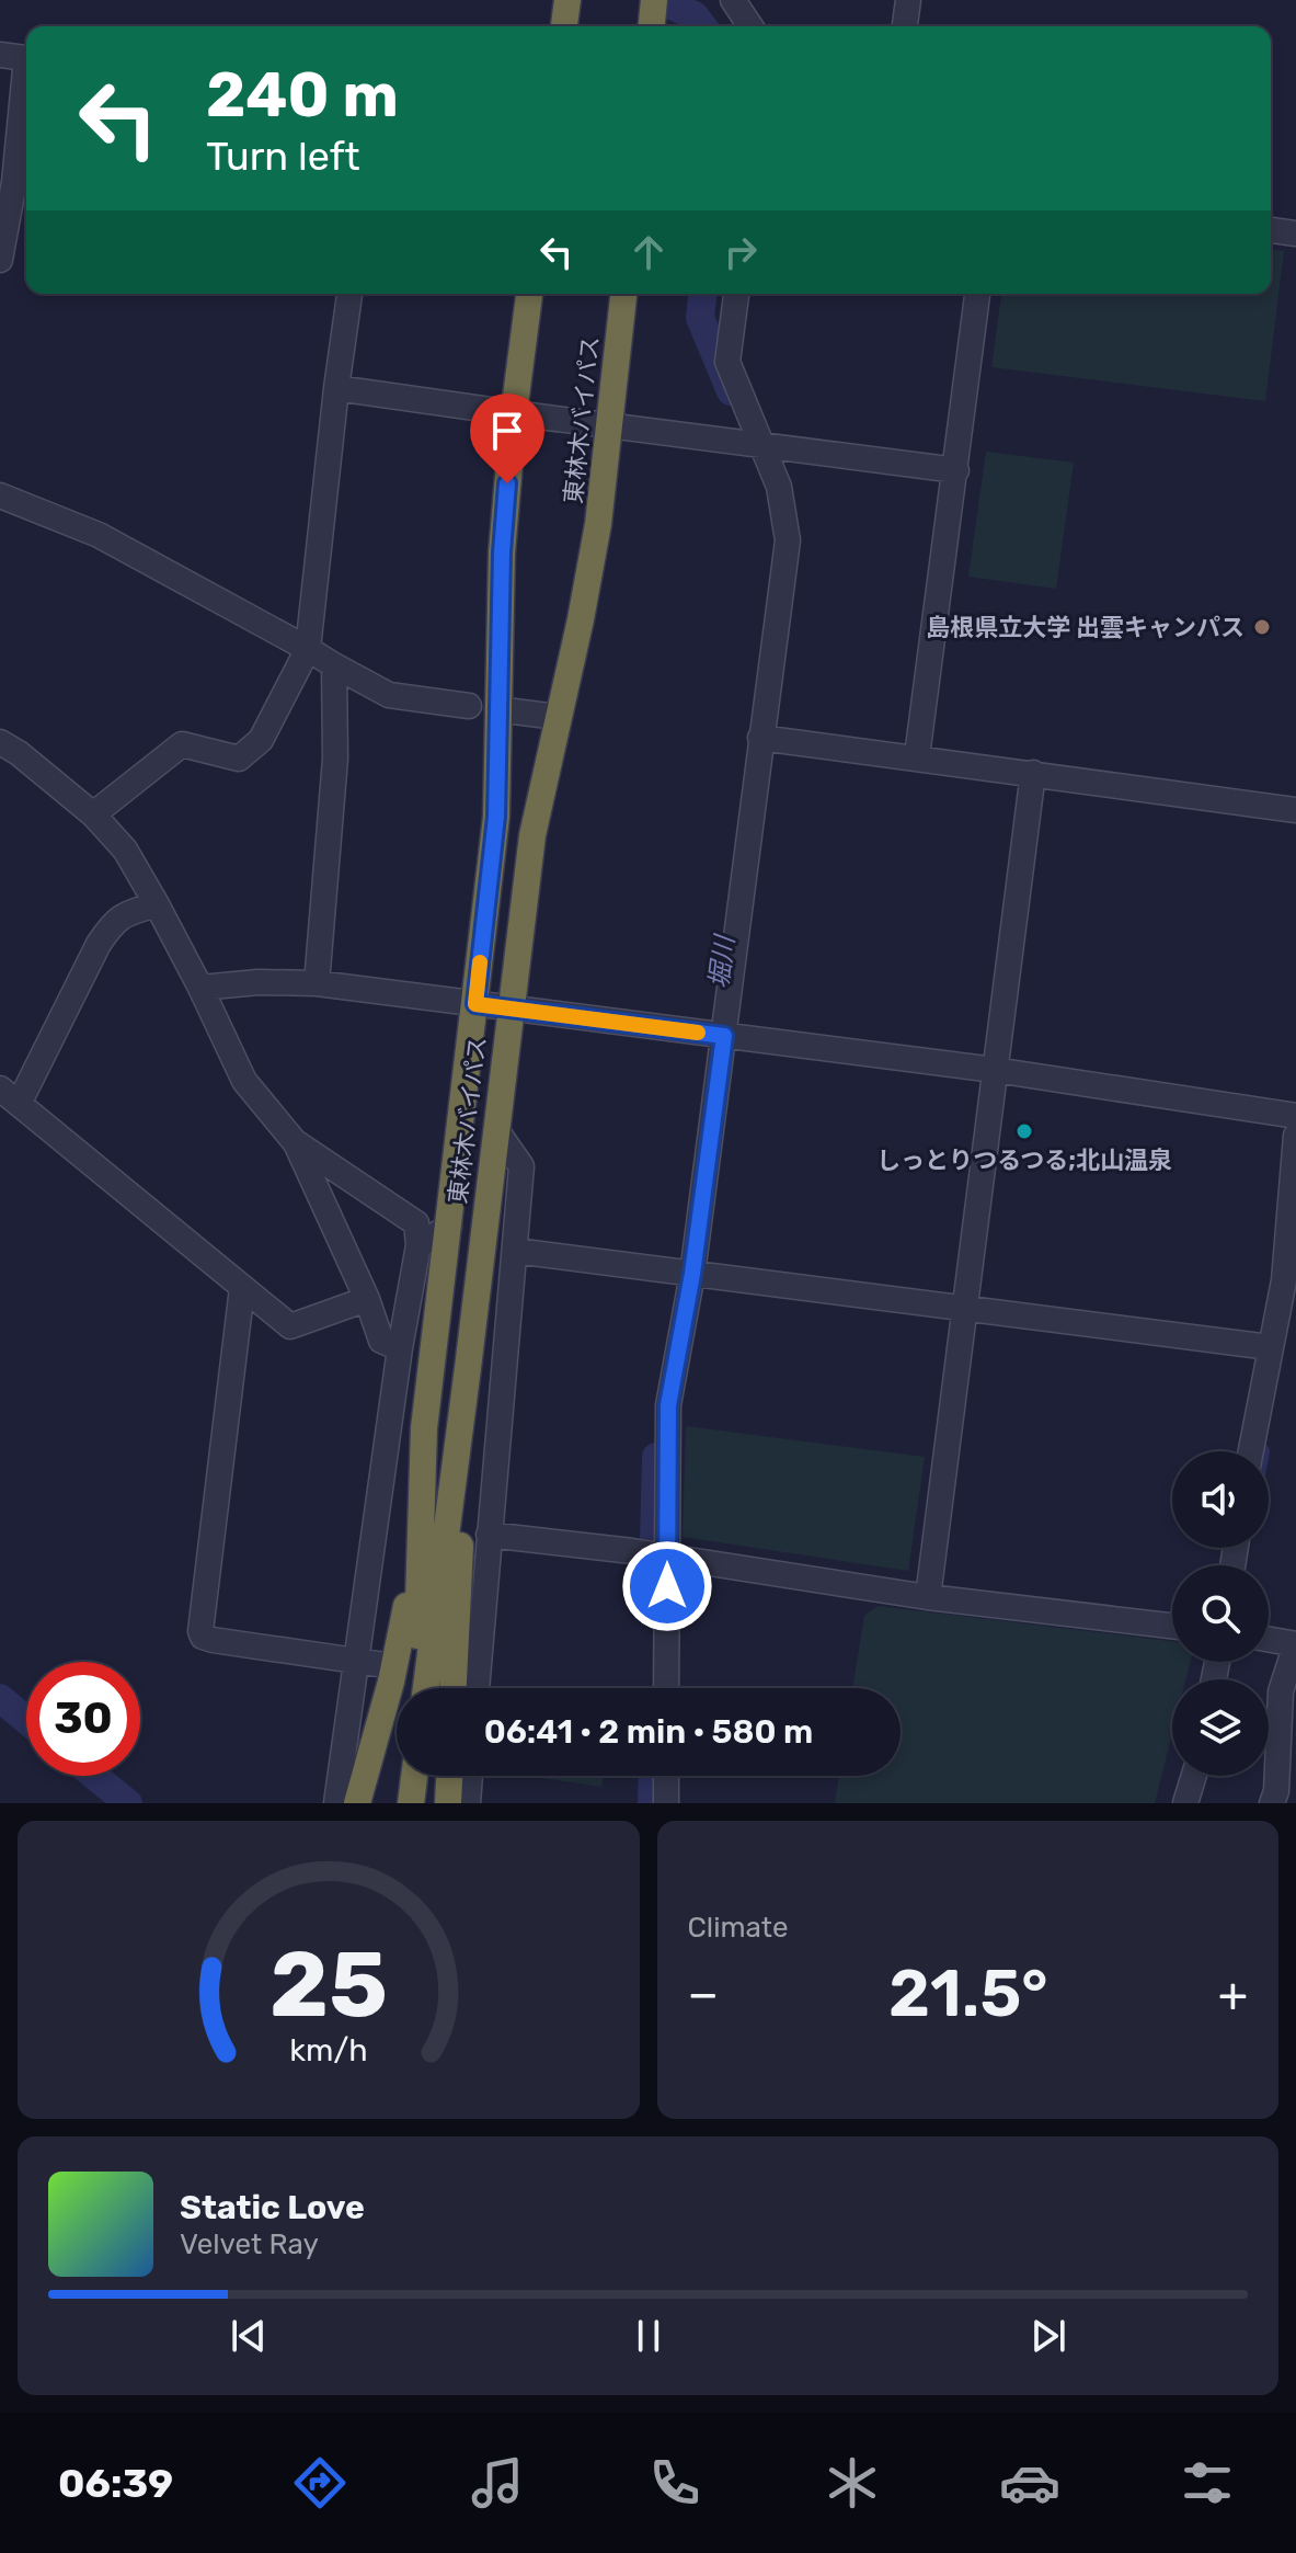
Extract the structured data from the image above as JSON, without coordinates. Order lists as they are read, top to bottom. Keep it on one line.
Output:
{"streets":{"highway":["東林木バイパス"]},"water":["堀川"],"places":["島根県立大学 出雲キャンパス","しっとりつるつる;北山温泉"],"page":{"turn":["240 m","Turn left"],"limit":"30","trip":"06:41 · 2 min · 580 m","tile":"Climate","heat":["−","21.5°","+"],"song":["Static Love","Velvet Ray"],"tabs":"06:39","gauge":["25","km/h"]}}
